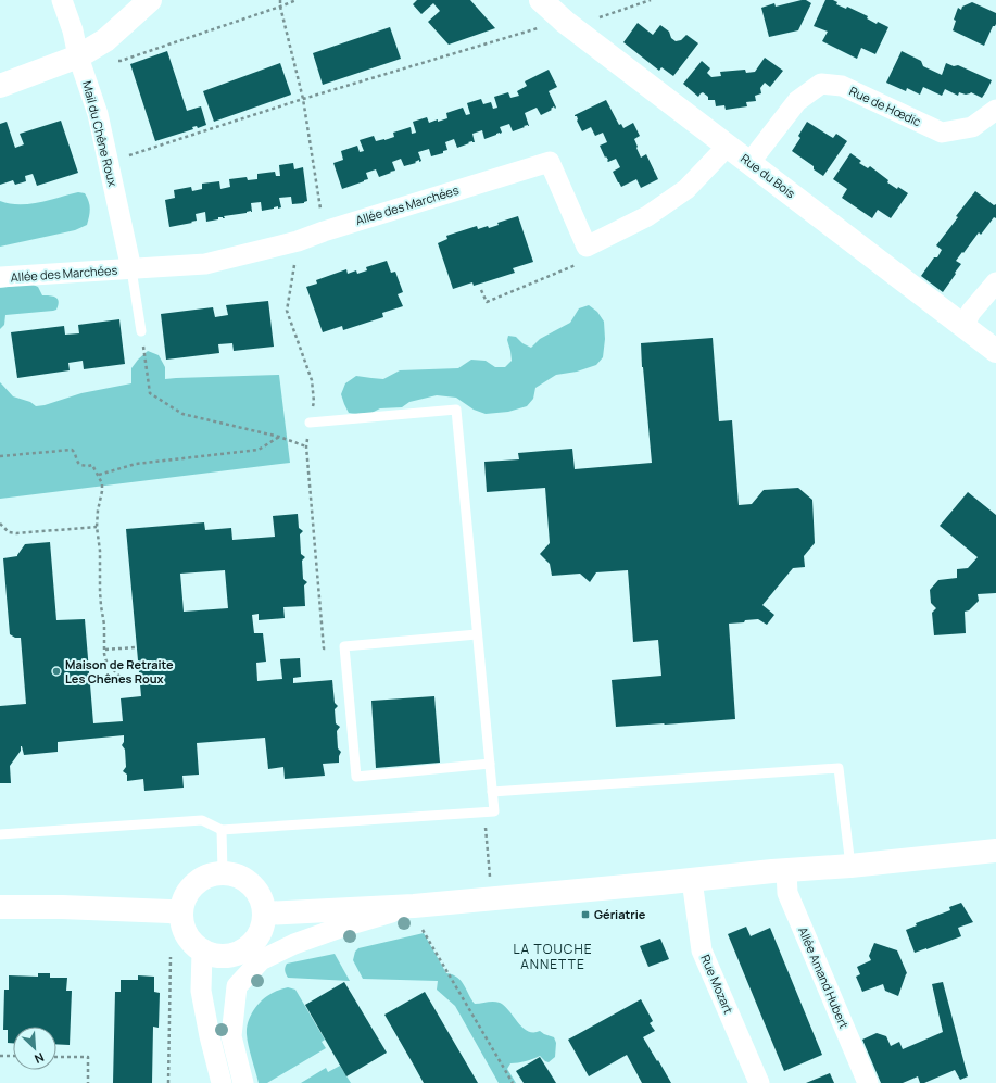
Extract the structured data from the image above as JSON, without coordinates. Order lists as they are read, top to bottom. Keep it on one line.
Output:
{"streets":{"street":["Rue de Hœdic","Mail du Chêne Roux","Rue du Bois","Allée des Marchées","Allée Amand Hubert","Rue Mozart"]},"crossings":[["Rue de Hœdic","Rue du Bois"],["Mail du Chêne Roux","Allée des Marchées"],["Rue du Bois","Allée des Marchées"]],"districts":["LA TOUCHE ANNETTE"],"places":{"other":["Maison de Retraite Les Chênes Roux"],"transit":["Gériatrie"]},"north":"bottom right"}
